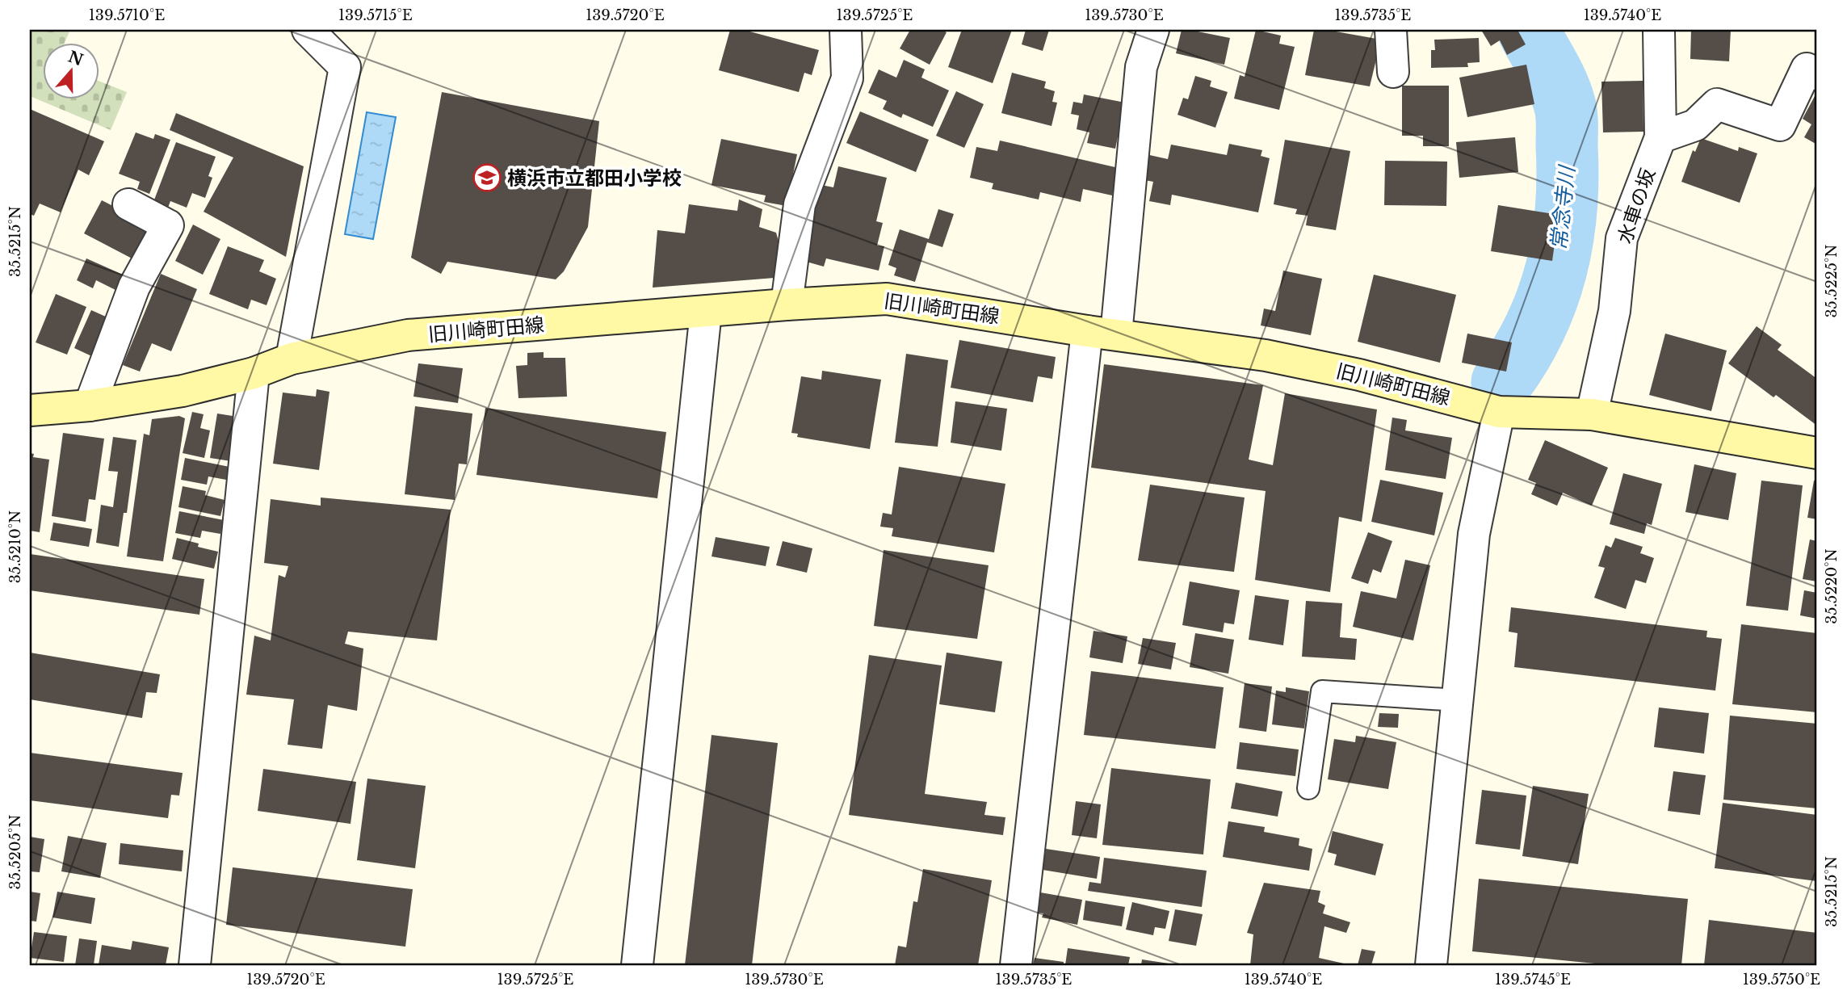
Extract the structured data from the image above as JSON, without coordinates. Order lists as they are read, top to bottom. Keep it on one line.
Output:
{"streets":{"main road":["旧川崎町田線"],"street":["水車の坂"]},"crossings":[["水車の坂","旧川崎町田線"]],"water":["常念寺川"],"places":{"school or university":["横浜市立都田小学校"]},"north":"top","coordinates":["139.5710°E","139.5715°E","139.5720°E","139.5725°E","139.5730°E","139.5735°E","139.5740°E","35.5215°N","35.5225°N","35.5210°N","35.5220°N","35.5205°N","139.5745°E","139.5750°E"]}
